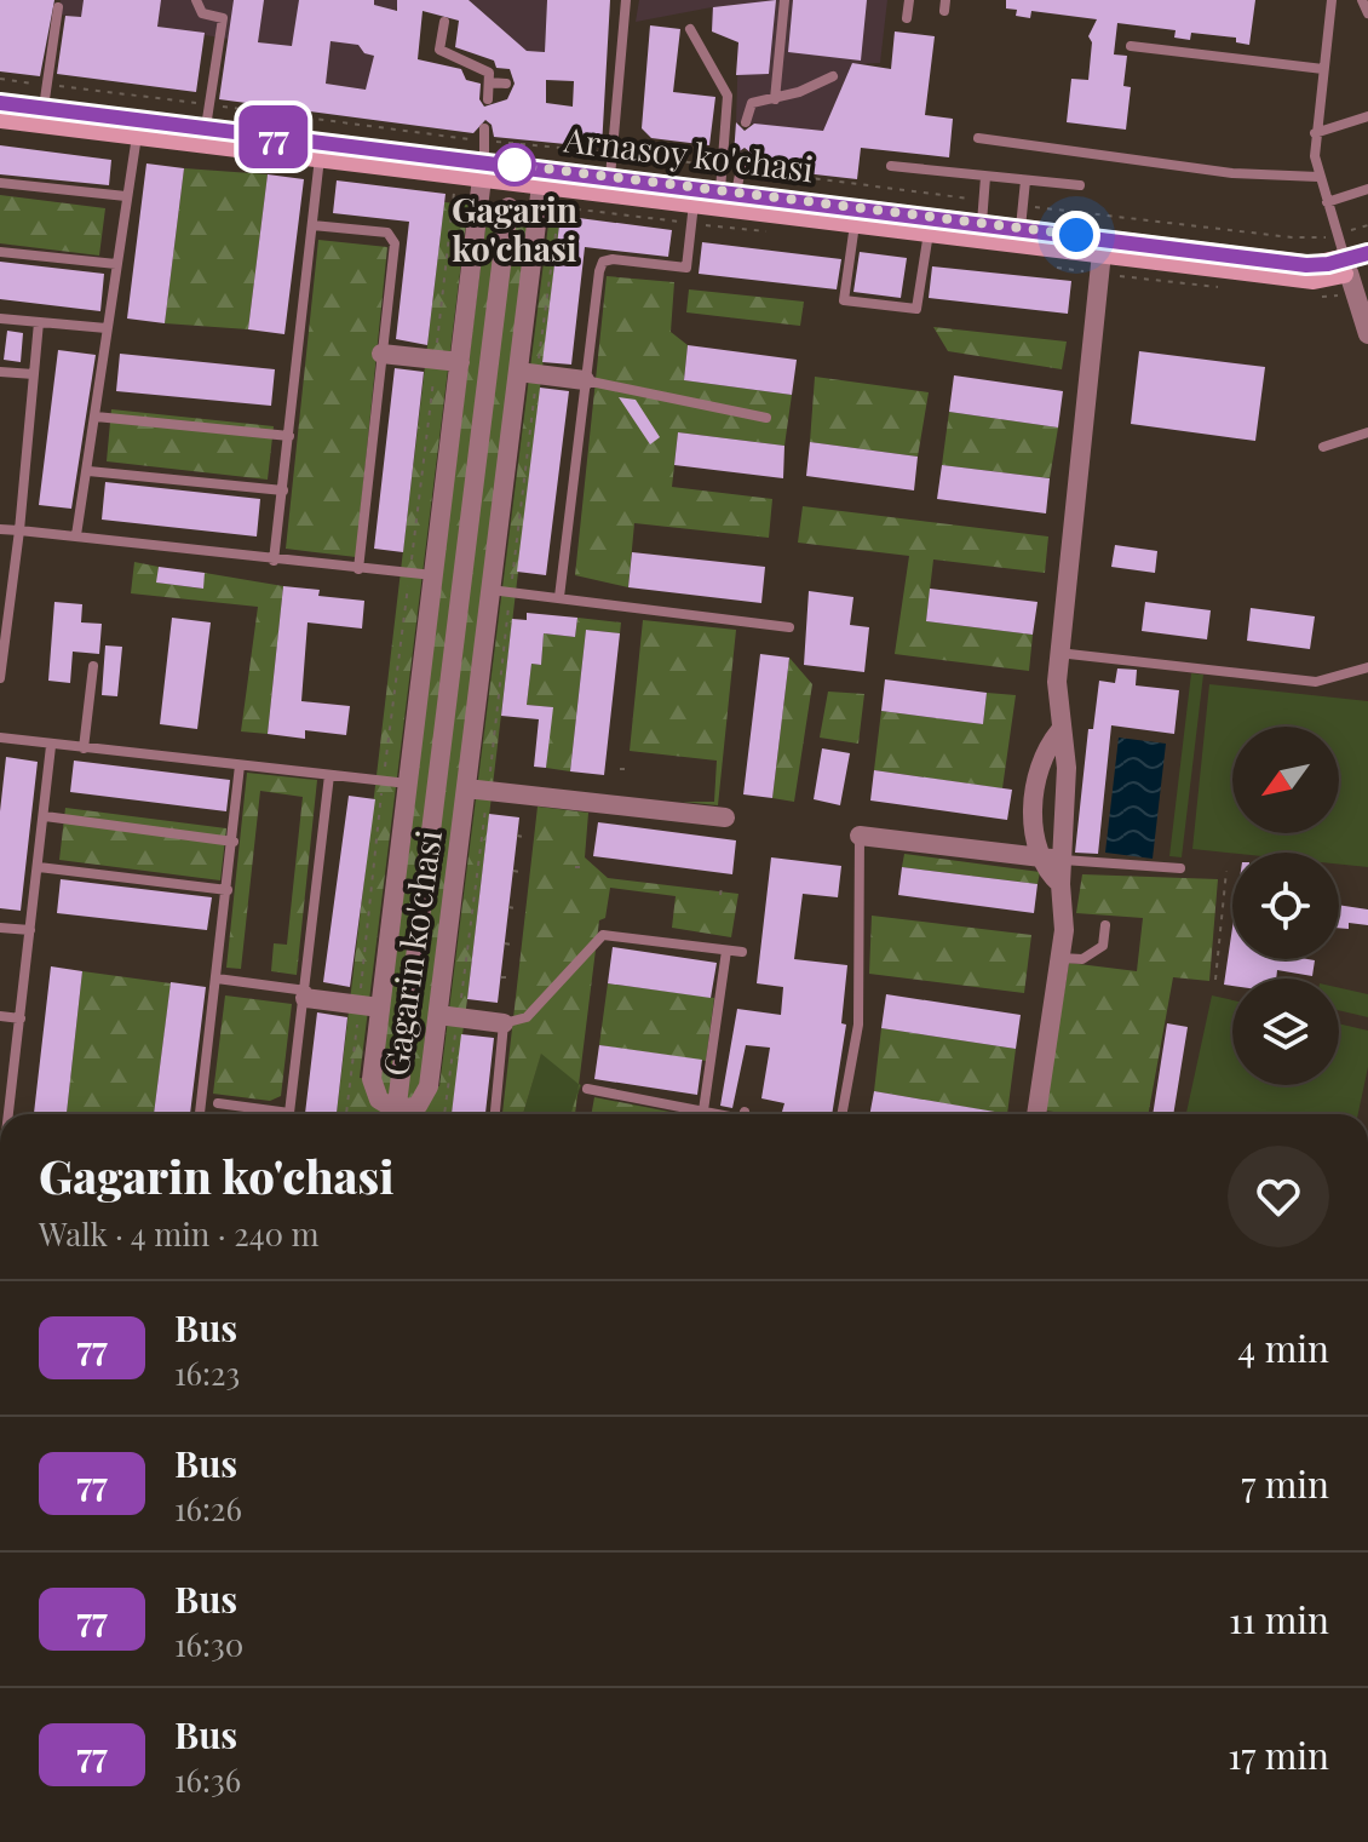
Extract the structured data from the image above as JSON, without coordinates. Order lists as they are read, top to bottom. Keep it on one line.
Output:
{"streets":{"main road":["Arnasoy ko'chasi"],"street":["Gagarin ko'chasi"]},"crossings":[["Arnasoy ko'chasi","Gagarin ko'chasi"]],"places":["Gagarin ko'chasi"],"lines":["bus line 77"],"north":"bottom left","page":{"on_map":"77","heading":["Gagarin ko'chasi","Walk · 4 min · 240 m"],"list":[{"mark":"77","name":"Bus","note":"16:23","value":"4 min"},{"mark":"77","name":"Bus","note":"16:26","value":"7 min"},{"mark":"77","name":"Bus","note":"16:30","value":"11 min"},{"mark":"77","name":"Bus","note":"16:36","value":"17 min"}]}}
